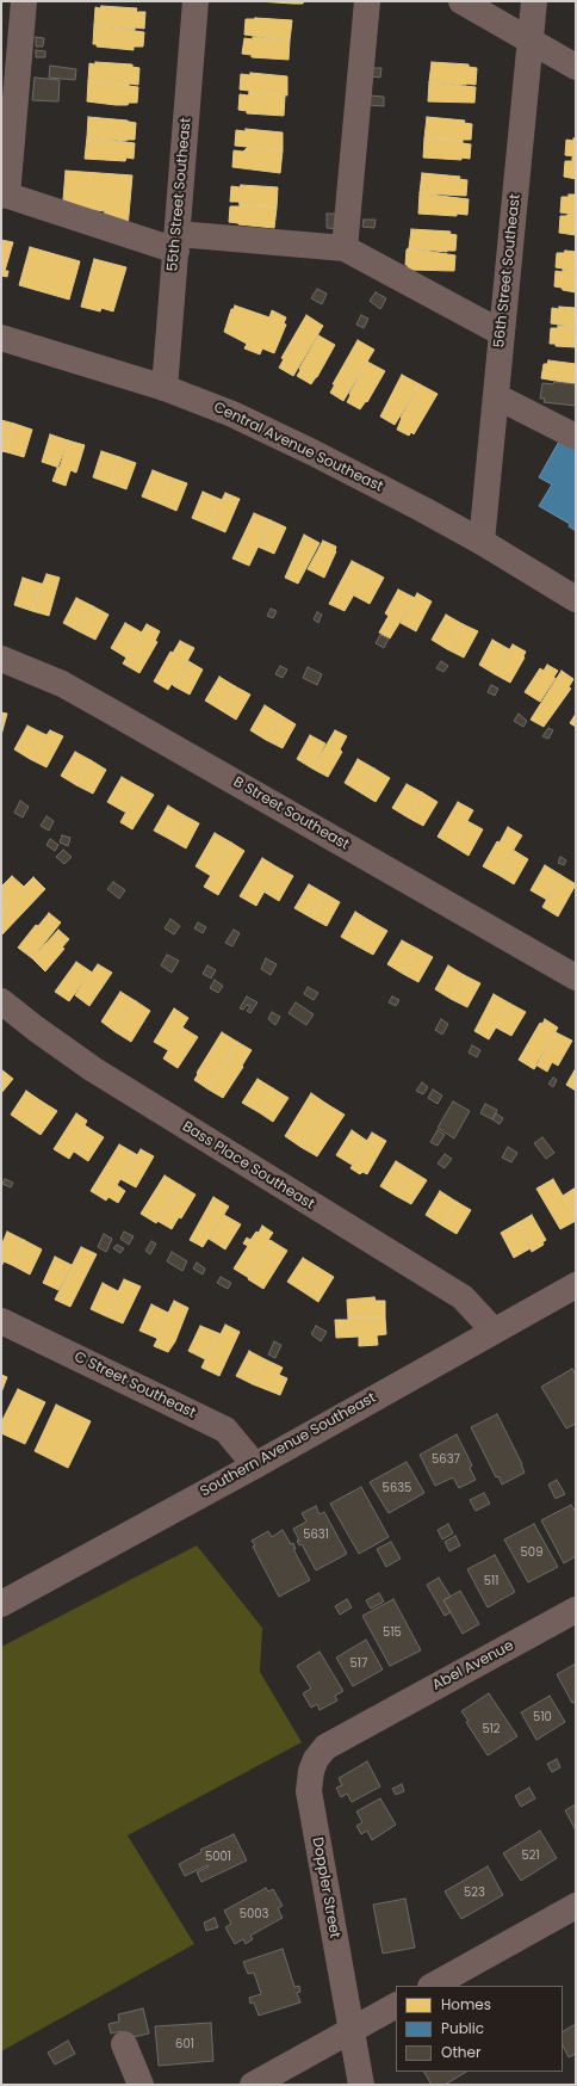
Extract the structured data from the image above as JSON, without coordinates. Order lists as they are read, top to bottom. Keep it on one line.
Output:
{"streets":{"main road":["Central Avenue Southeast","Southern Avenue Southeast"],"street":["55th Street Southeast","56th Street Southeast","B Street Southeast","Bass Place Southeast","C Street Southeast","Abel Avenue","Doppler Street"]},"crossings":[["55th Street Southeast","Central Avenue Southeast"],["56th Street Southeast","Central Avenue Southeast"],["Bass Place Southeast","Southern Avenue Southeast"],["C Street Southeast","Southern Avenue Southeast"],["Abel Avenue","Doppler Street"]],"house_numbers":["5637","5635","5631","509","511","515","517","510","512","521","5001","523","5003","601"],"legend":["Homes","Public","Other"]}
